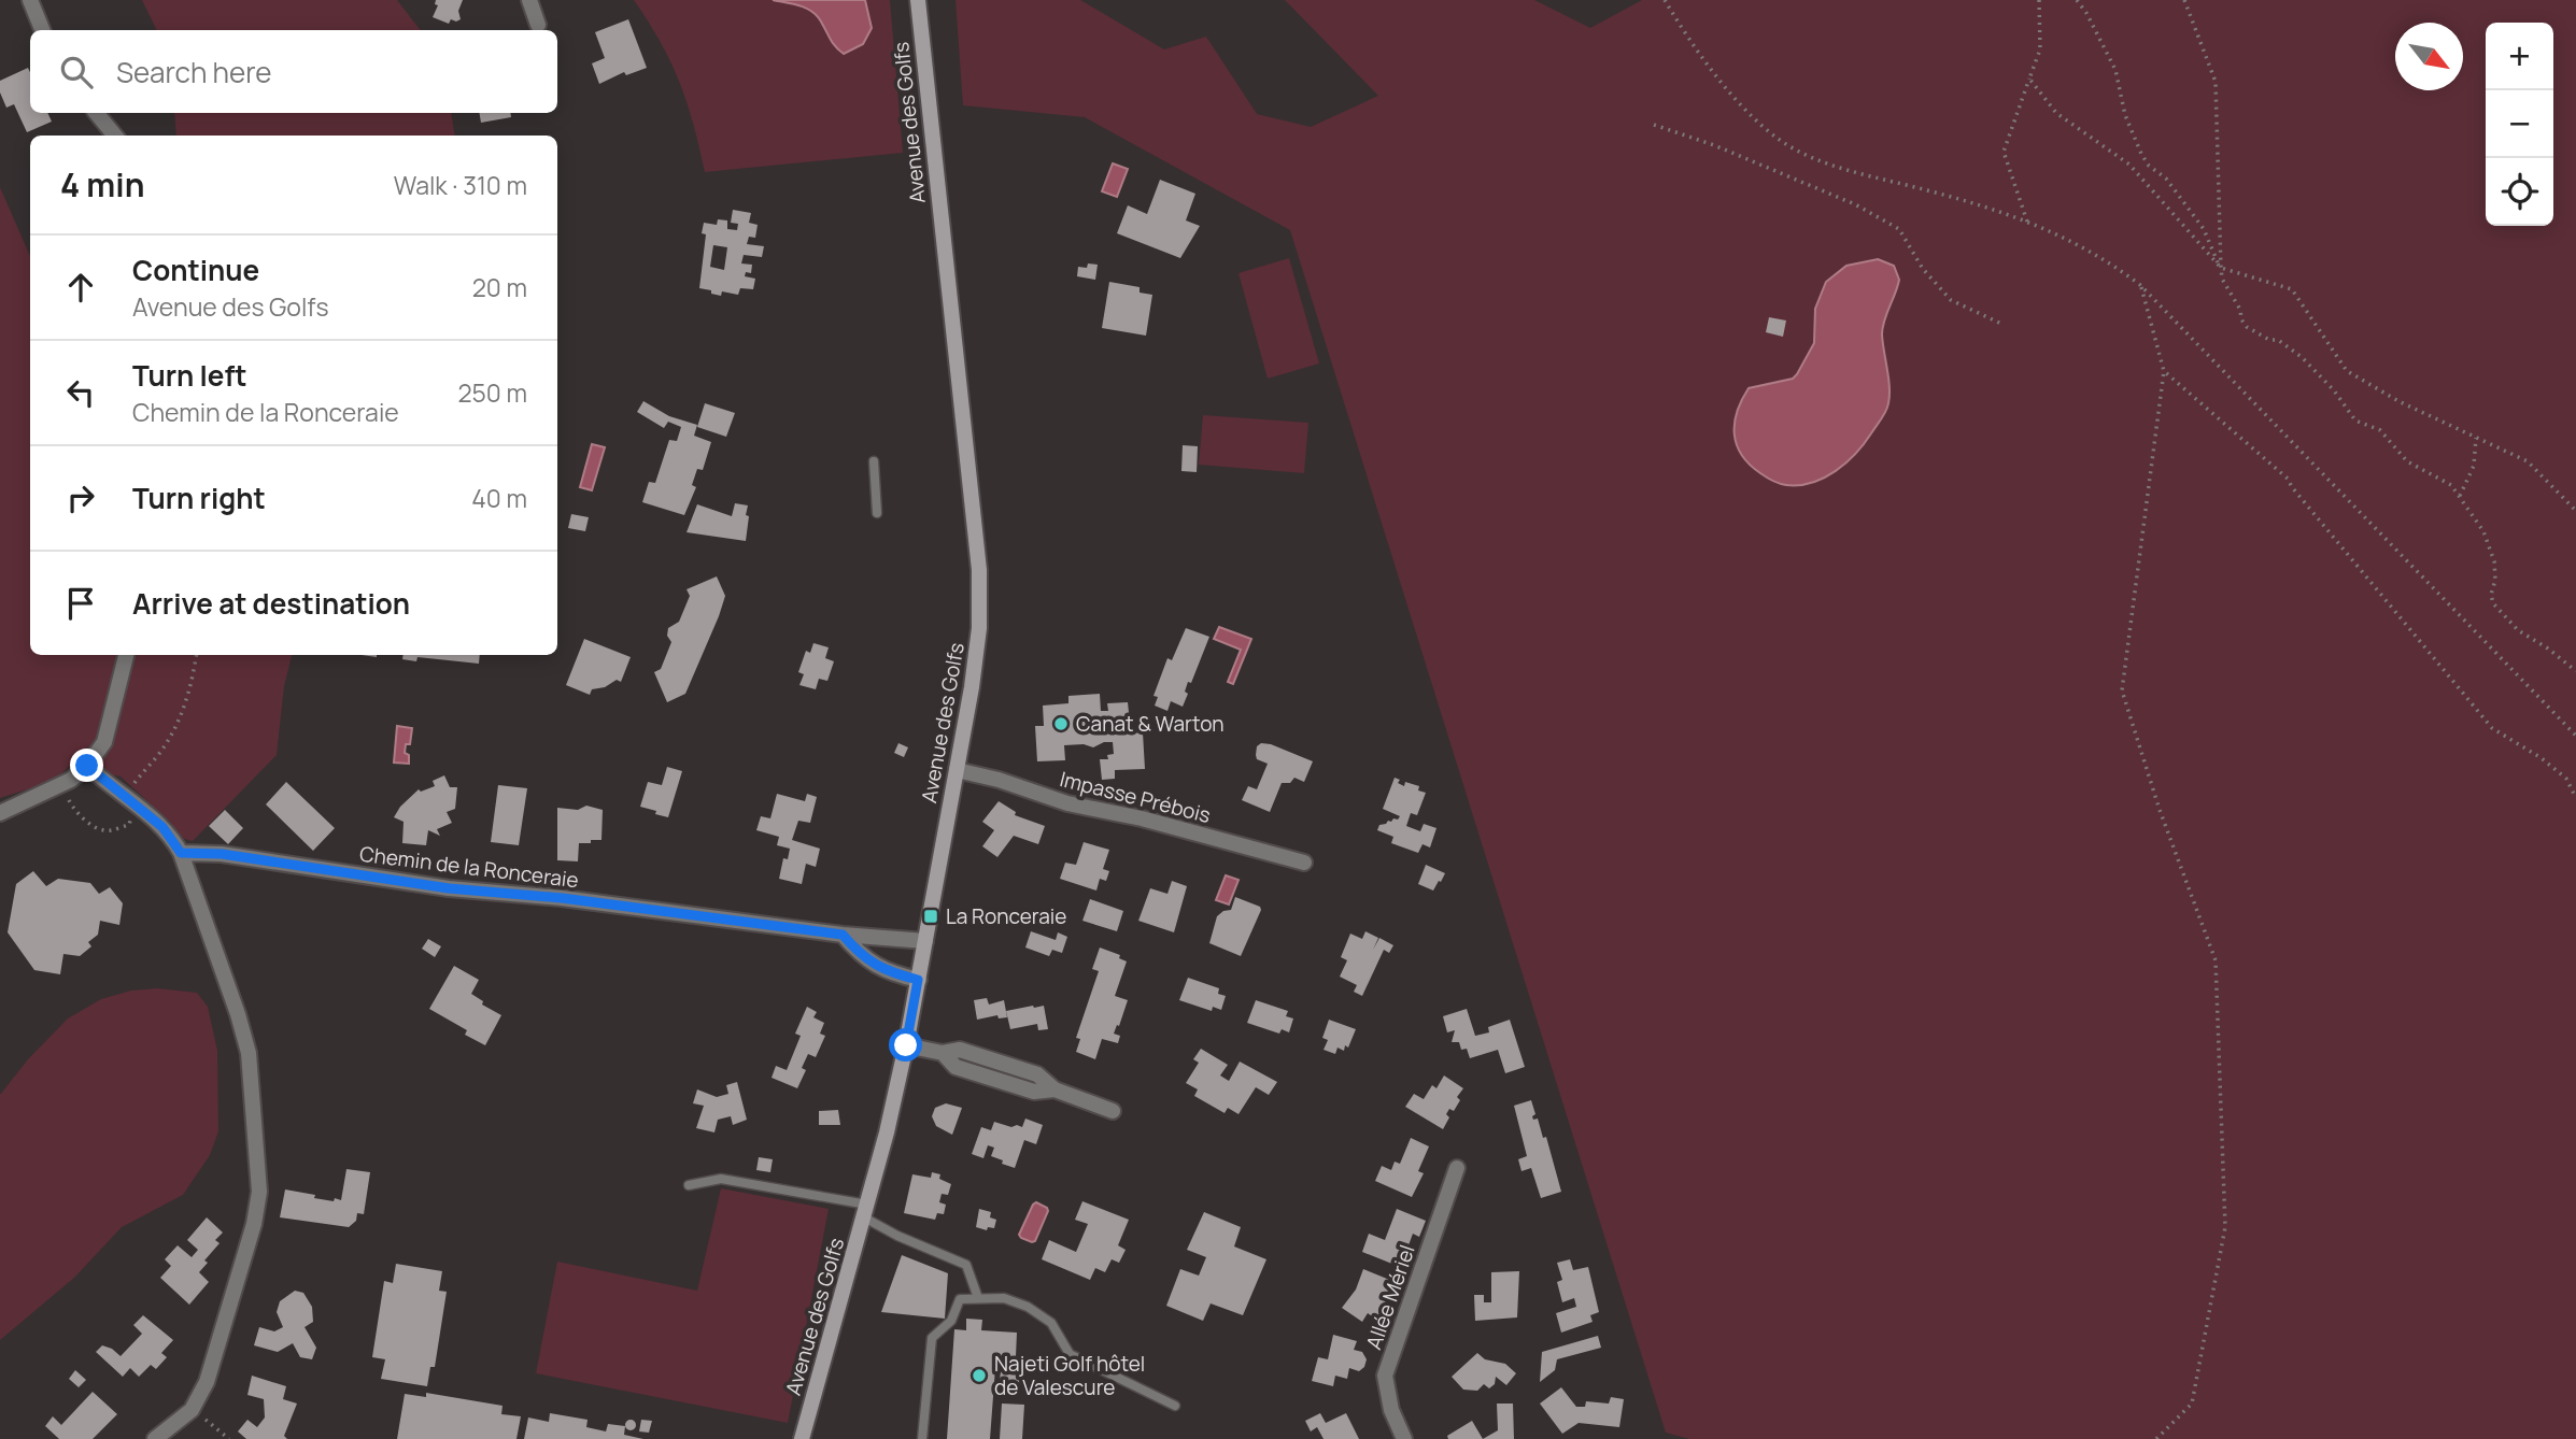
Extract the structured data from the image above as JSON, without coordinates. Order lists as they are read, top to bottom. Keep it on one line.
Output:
{"streets":{"main road":["Avenue des Golfs"],"street":["Impasse Prébois","Chemin de la Ronceraie","Allée Mériel"]},"crossings":[["Avenue des Golfs","Impasse Prébois"],["Avenue des Golfs","Chemin de la Ronceraie"]],"places":{"other":["Canat & Warton","Najeti Golf hôtel de Valescure"],"transit":["La Ronceraie"]},"north":"bottom right","page":{"map_buttons":["+","−"],"search":"Search here","heading":["4 min","Walk · 310 m"],"list":[["Continue","Avenue des Golfs","20 m"],["Turn left","Chemin de la Ronceraie","250 m"],["Turn right","40 m"],"Arrive at destination"]}}
